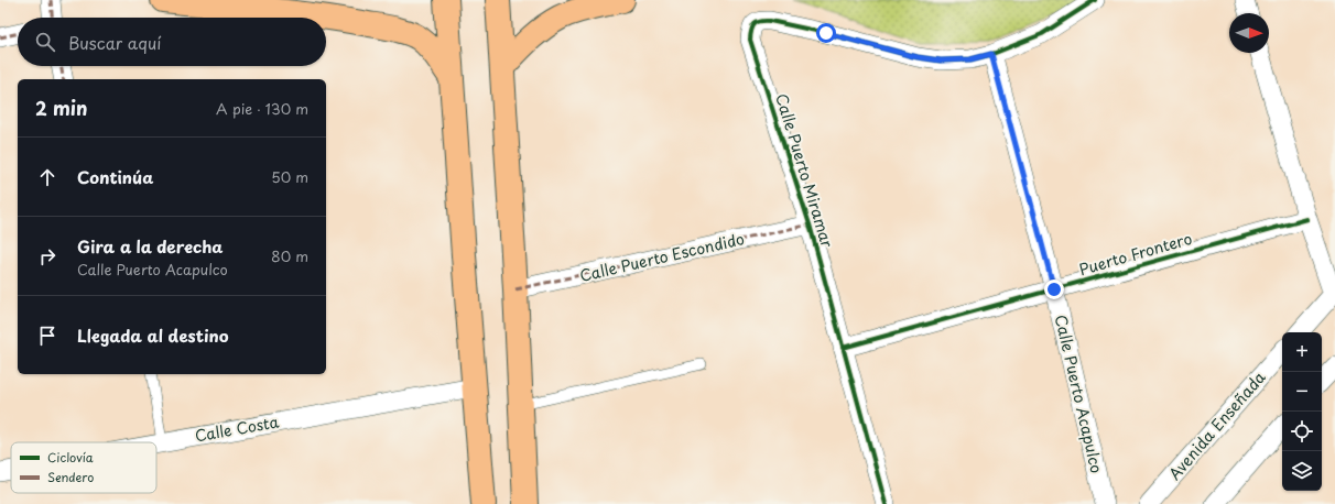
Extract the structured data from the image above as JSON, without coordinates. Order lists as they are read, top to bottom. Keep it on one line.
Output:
{"streets":{"street":["Calle Puerto Miramar","Puerto Frontero","Calle Puerto Escondido","Calle Puerto Acapulco","Avenida Enseñada","Calle Costa"]},"crossings":[["Calle Puerto Miramar","Puerto Frontero"],["Calle Puerto Miramar","Calle Puerto Escondido"],["Calle Puerto Miramar","Calle Puerto Acapulco"],["Puerto Frontero","Calle Puerto Acapulco"]],"legend":["Ciclovía","Sendero"],"north":"right","page":{"search":"Buscar aquí","heading":["2 min","A pie · 130 m"],"list":[["Continúa","50 m"],["Gira a la derecha","Calle Puerto Acapulco","80 m"],"Llegada al destino"],"map_buttons":["+","−"]}}
